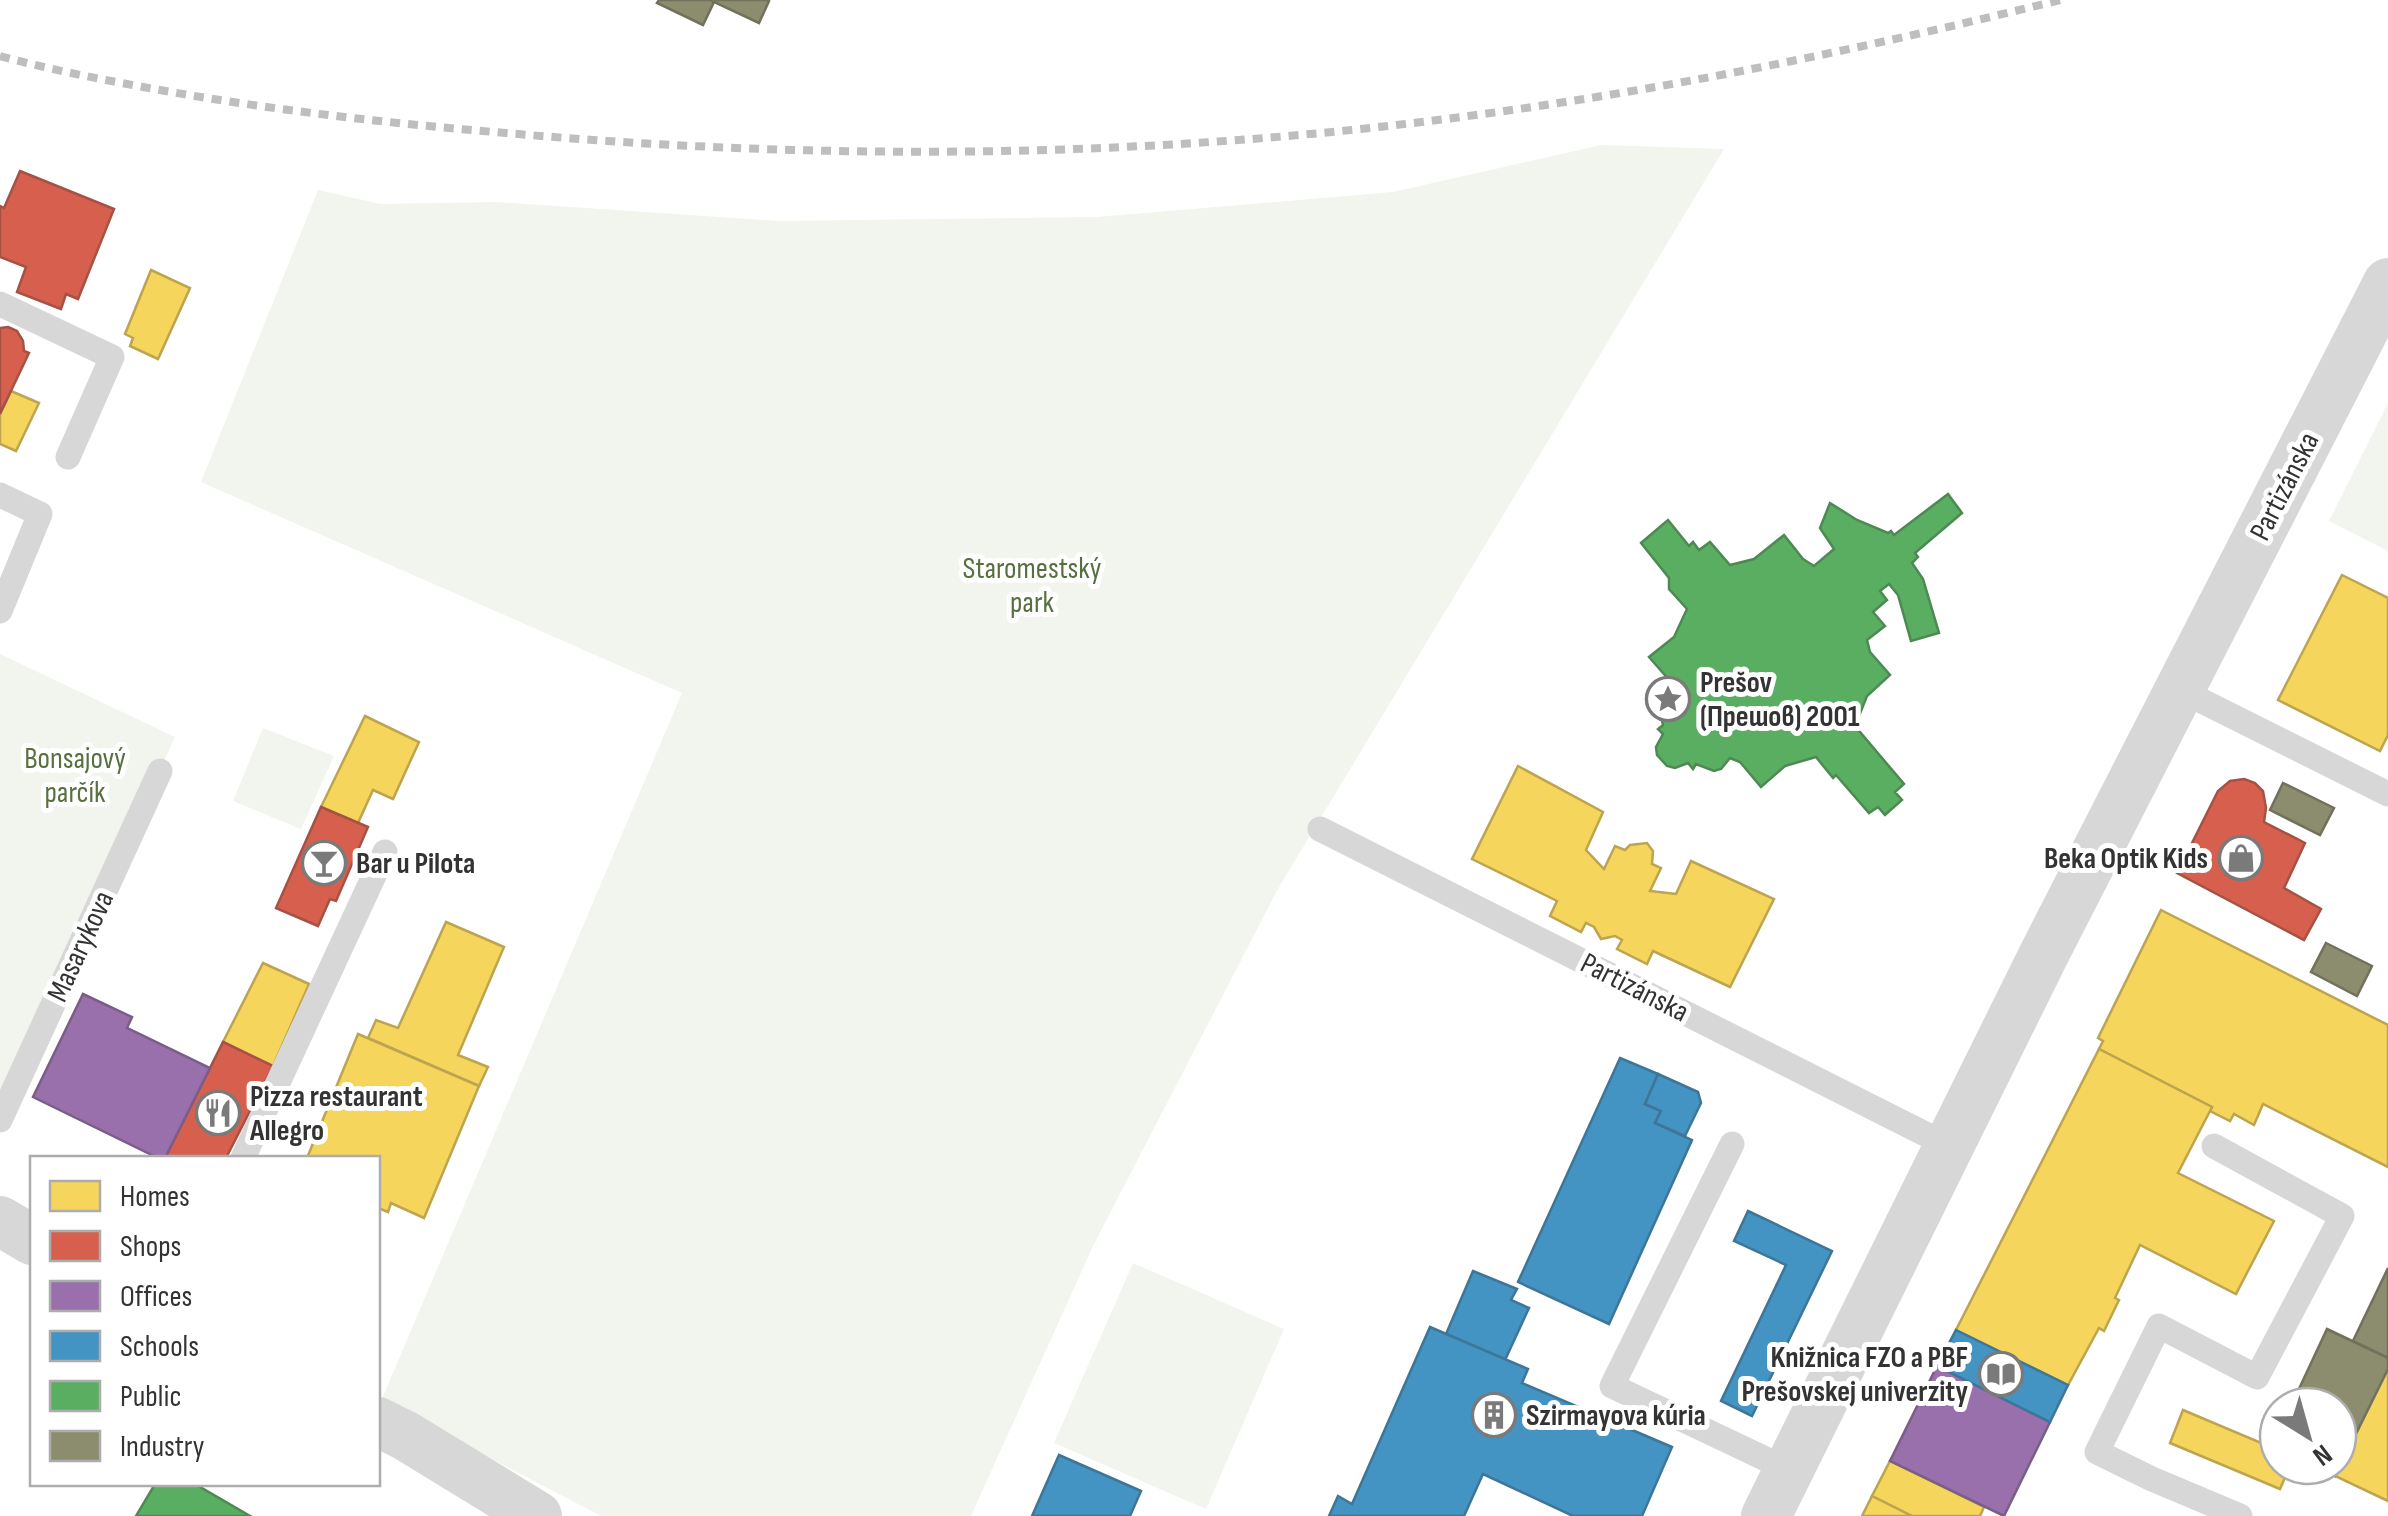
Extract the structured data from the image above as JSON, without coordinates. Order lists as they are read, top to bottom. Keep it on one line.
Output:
{"streets":{"street":["Partizánska"],"lane":["Masarykova"]},"parks":["Staromestský park","Bonsajový parčík"],"places":{"place":["Prešov (Прешов) 2001"],"shop":["Beka Optik Kids"],"bar":["Bar u Pilota"],"restaurant":["Pizza restaurant Allegro"],"library":["Knižnica FZO a PBF Prešovskej univerzity"],"building":["Szirmayova kúria"]},"legend":["Homes","Shops","Offices","Schools","Public","Industry"],"north":"bottom right"}
